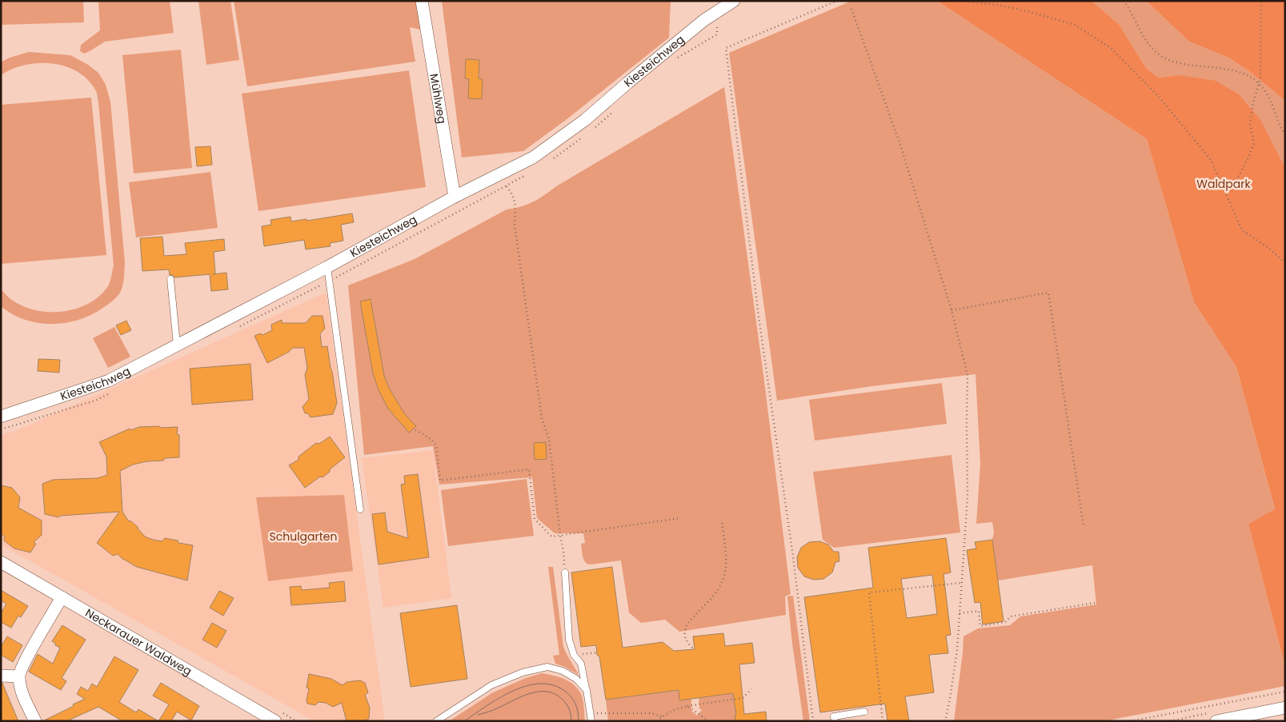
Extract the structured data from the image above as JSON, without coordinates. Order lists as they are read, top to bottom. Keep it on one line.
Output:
{"streets":{"street":["Kiesteichweg","Mühlweg","Neckarauer Waldweg"]},"crossings":[["Kiesteichweg","Mühlweg"]],"parks":["Waldpark","Schulgarten"]}
